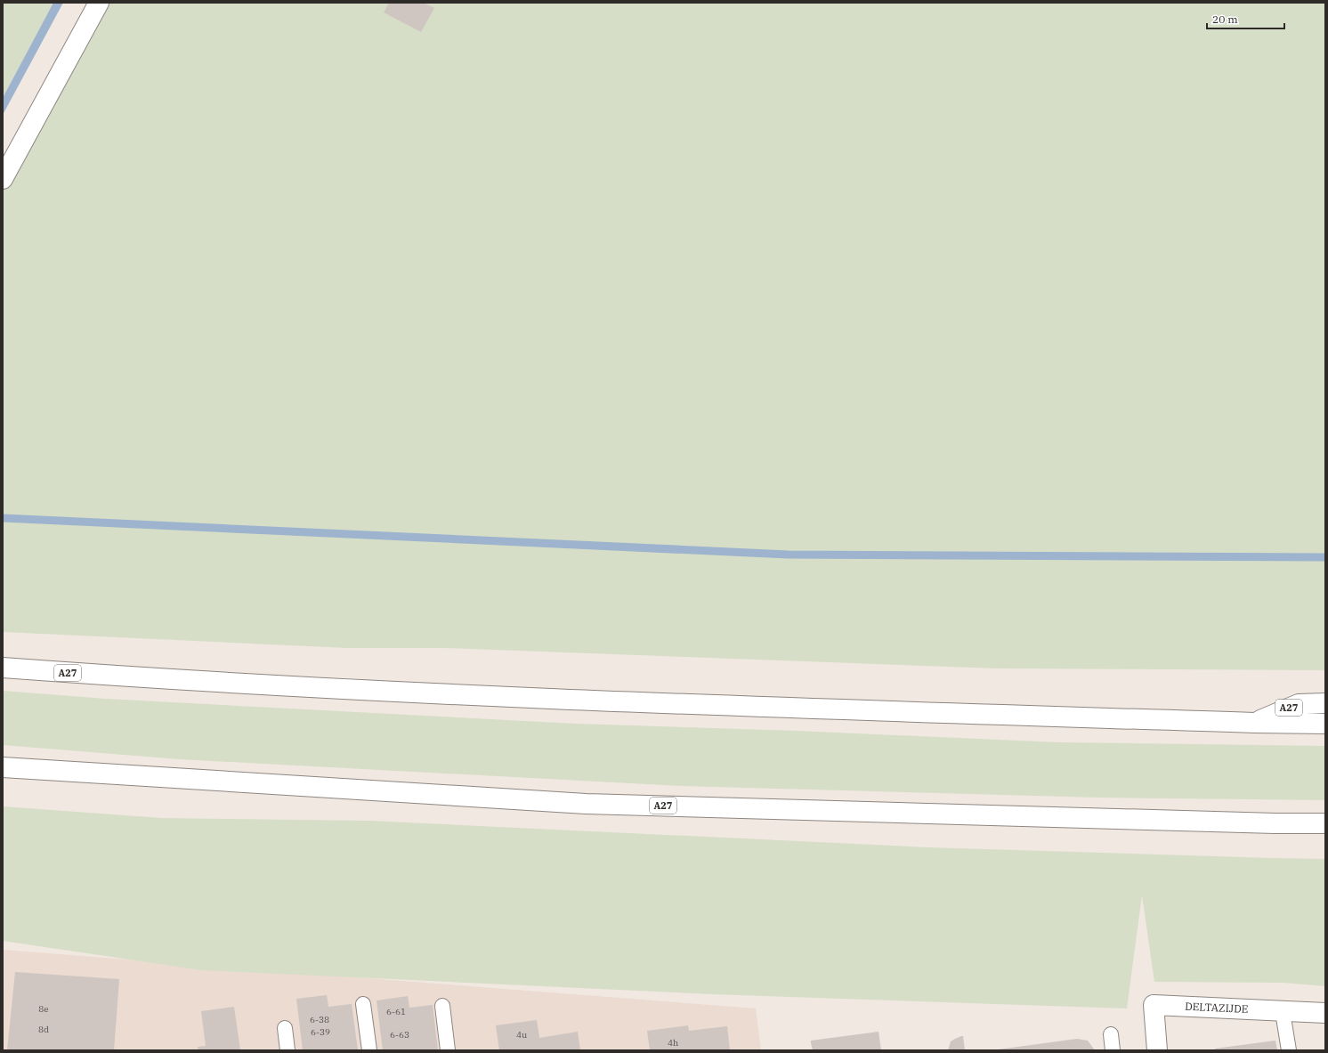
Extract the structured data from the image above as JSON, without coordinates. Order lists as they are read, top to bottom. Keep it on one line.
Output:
{"streets":{"main road":["A27","DELTAZIJDE"]},"house_numbers":["8e","6-61","6-38","8d","6-39","6-63","4u","4h"],"scale_bar":"20 m"}
